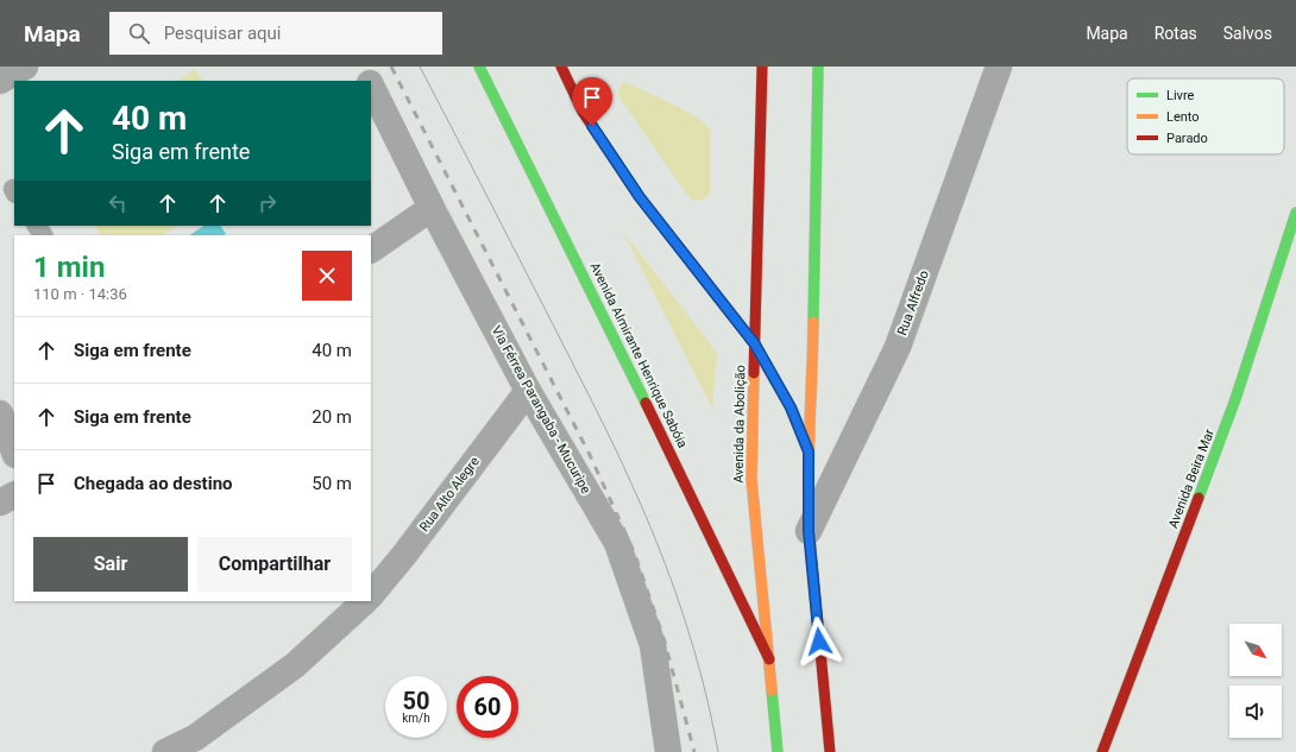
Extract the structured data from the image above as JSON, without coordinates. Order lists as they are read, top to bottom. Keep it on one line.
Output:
{"streets":{"main road":["Avenida Almirante Henrique Sabóia","Avenida da Abolição","Avenida Beira Mar"],"street":["Rua Alfredo","Via Férrea Parangaba - Mucuripe","Rua Alto Alegre"]},"crossings":[["Avenida Almirante Henrique Sabóia","Avenida da Abolição"],["Via Férrea Parangaba - Mucuripe","Rua Alto Alegre"]],"legend":["Livre","Lento","Parado"],"north":"bottom right","page":{"header":"Mapa","search":"Pesquisar aqui","nav":["Mapa","Rotas","Salvos"],"turn":["40 m","Siga em frente"],"heading":["1 min","110 m · 14:36"],"list":[{"name":"Siga em frente","value":"40 m"},{"name":"Siga em frente","value":"20 m"},{"name":"Chegada ao destino","value":"50 m"}],"buttons":["Sair","Compartilhar"],"speed":"50 km/h","limit":"60"}}
